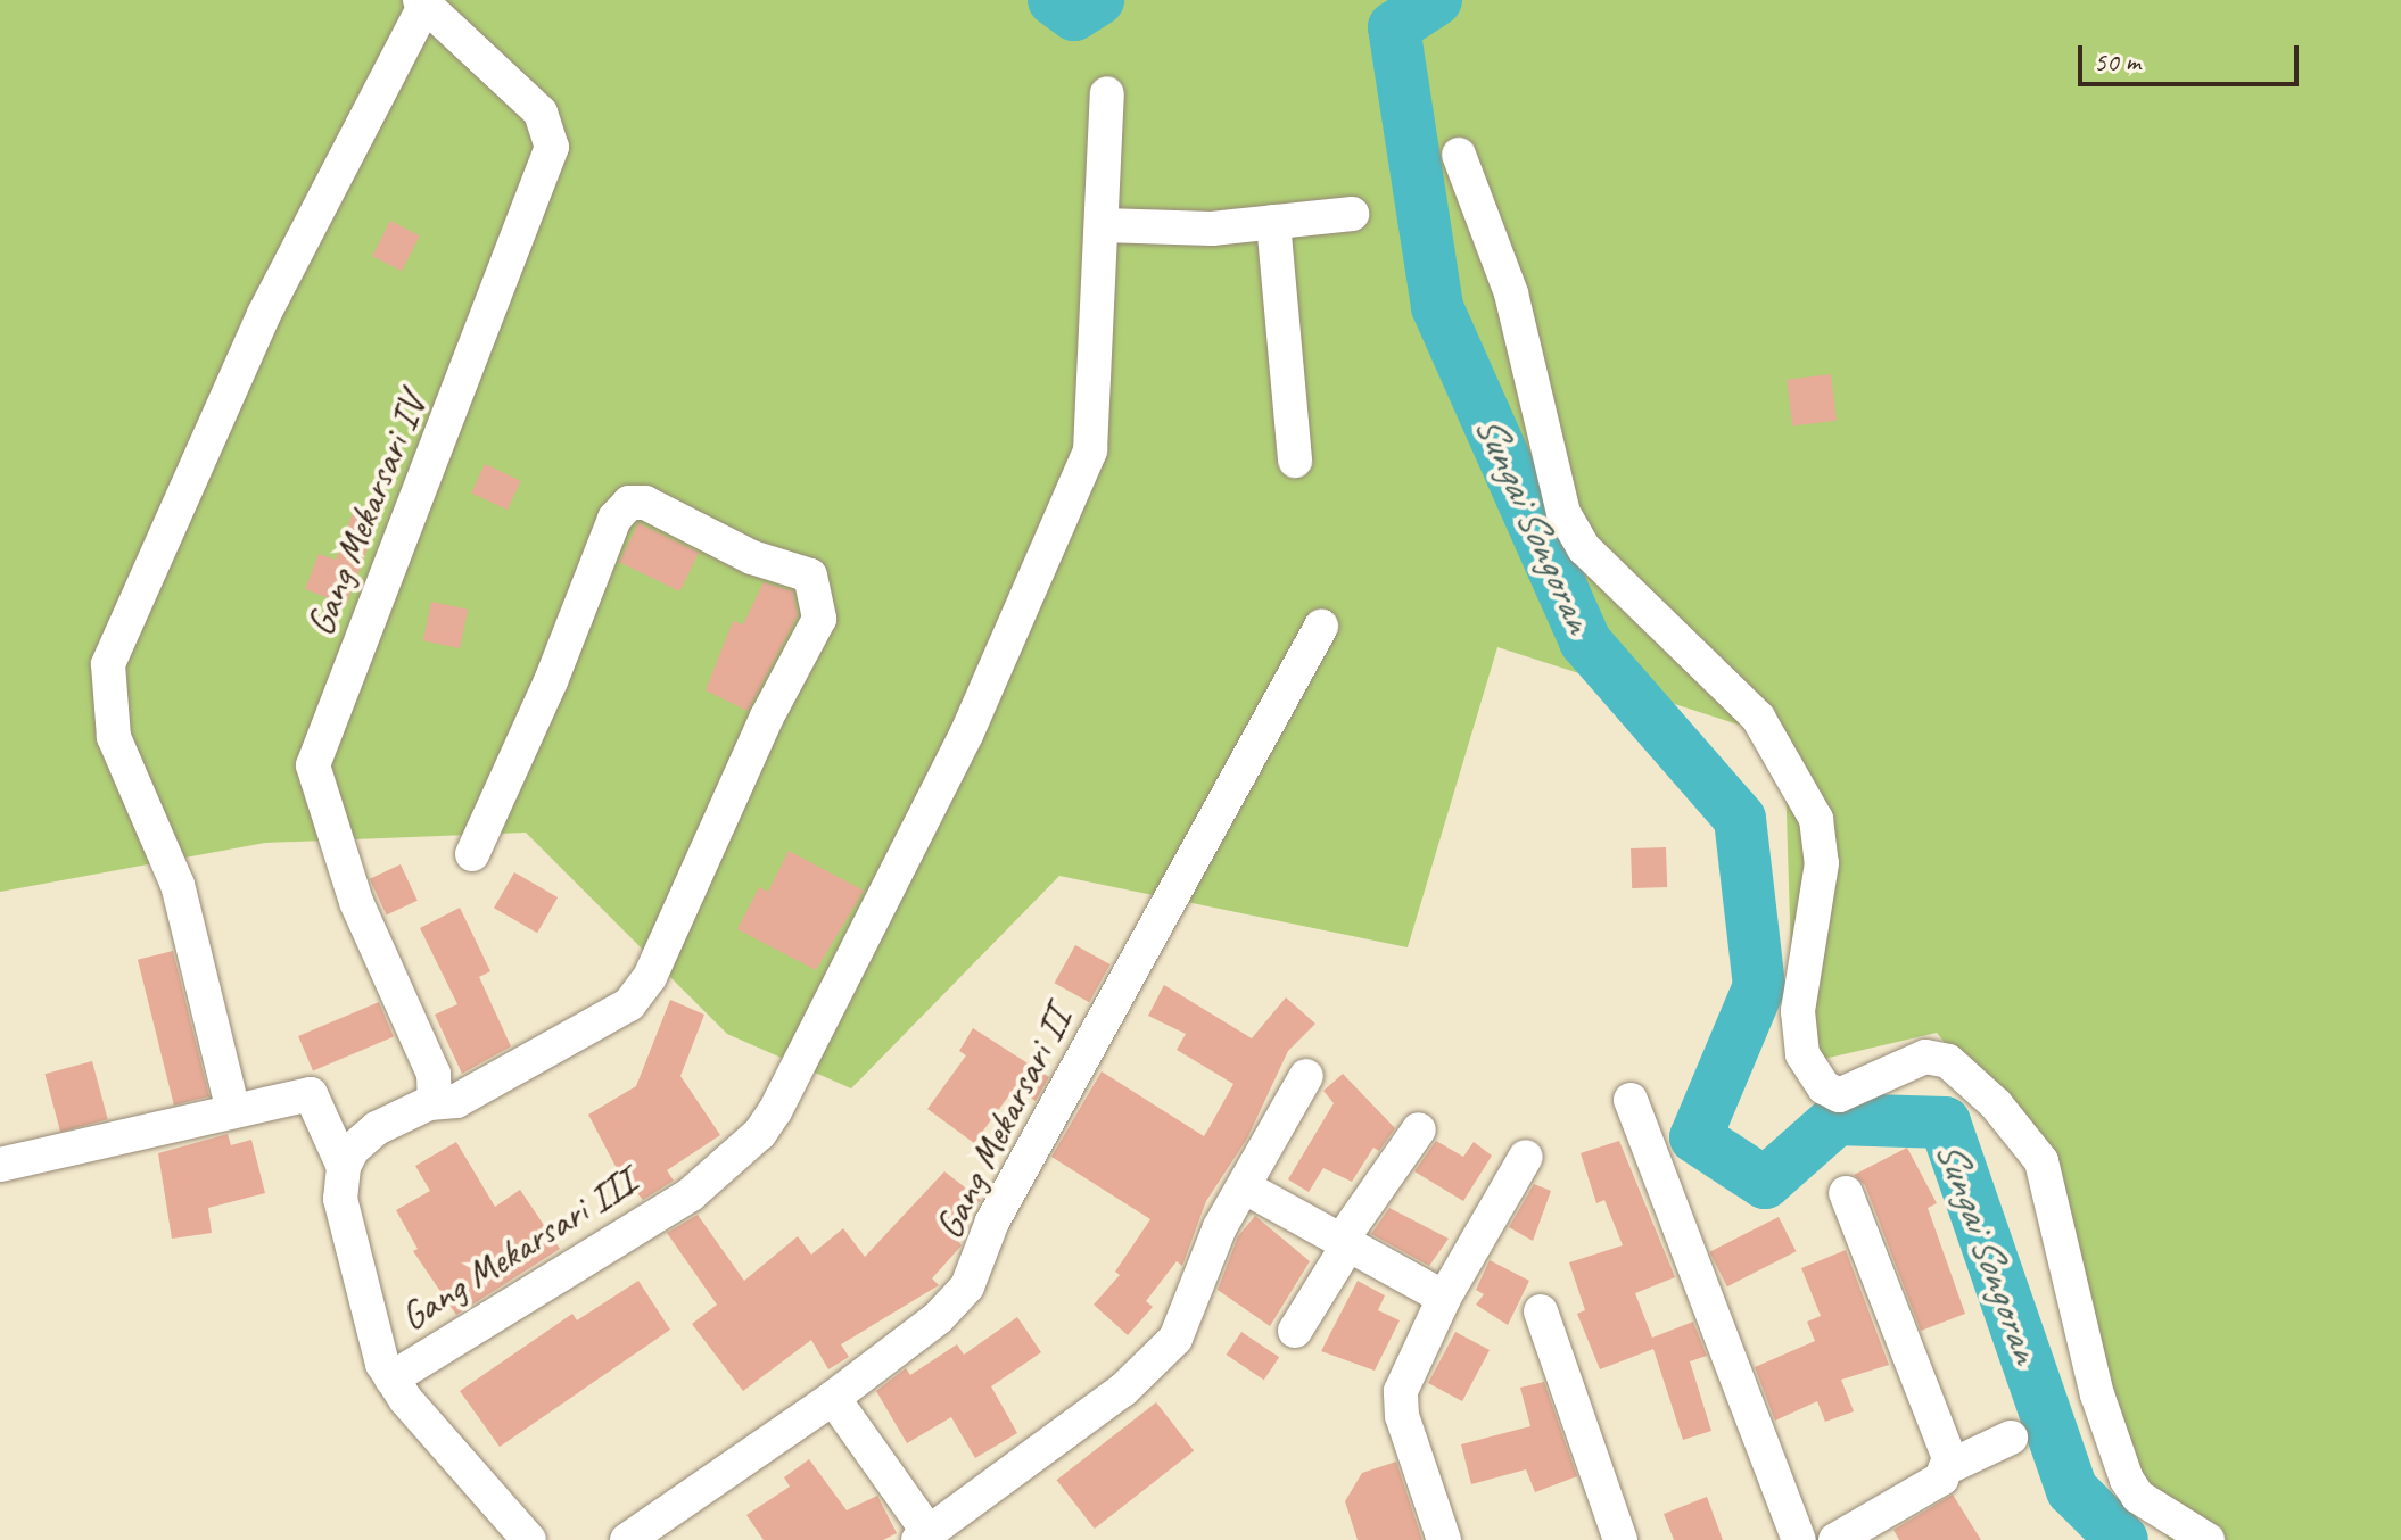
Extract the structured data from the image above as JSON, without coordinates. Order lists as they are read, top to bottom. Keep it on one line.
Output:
{"streets":{"street":["Gang Mekarsari IV","Gang Mekarsari II","Gang Mekarsari III"]},"water":["Sungai Songoran"],"scale_bar":"50 m"}
